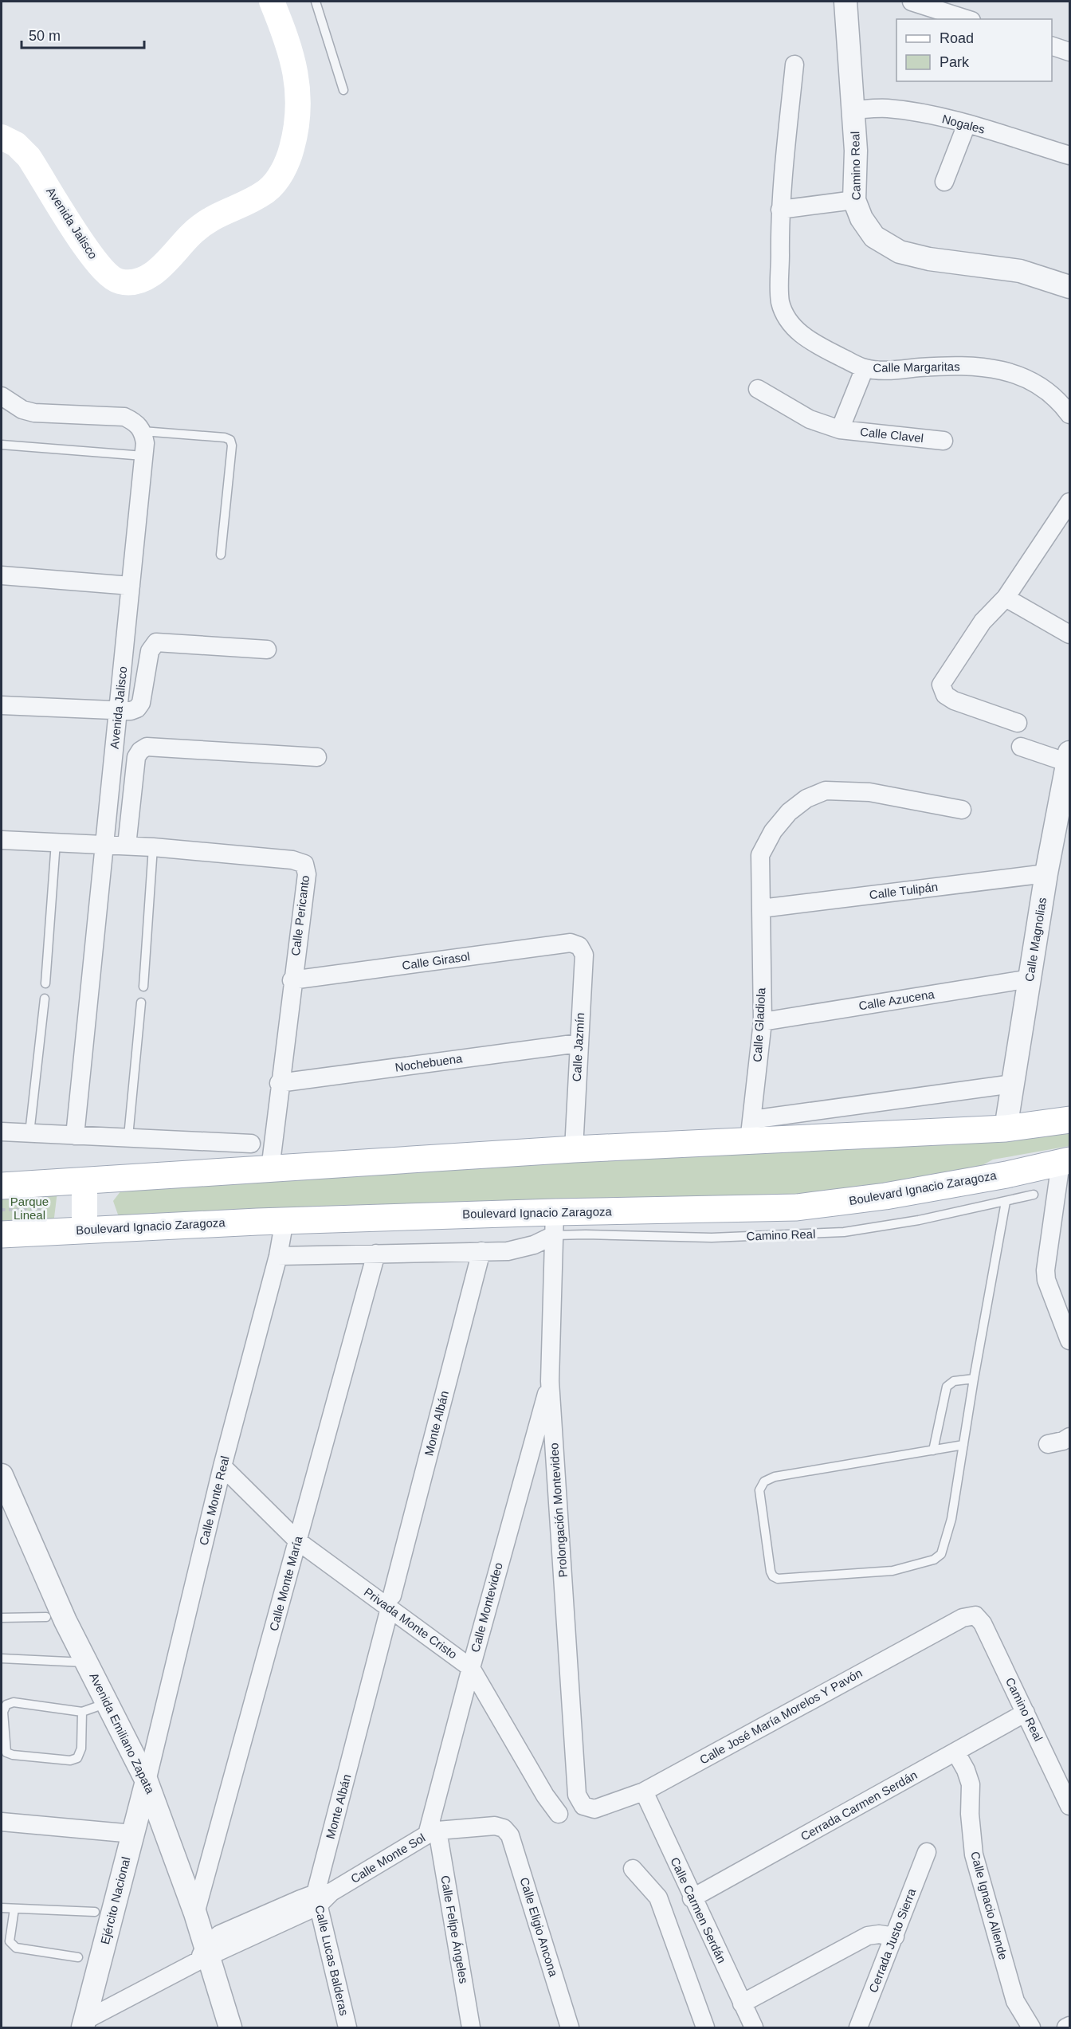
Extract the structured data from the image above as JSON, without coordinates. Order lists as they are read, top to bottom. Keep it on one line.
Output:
{"streets":{"main road":["Avenida Jalisco","Boulevard Ignacio Zaragoza"],"street":["Nogales","Camino Real","Calle Margaritas","Calle Clavel","Calle Tulipán","Calle Pericanto","Calle Magnolias","Calle Girasol","Calle Azucena","Calle Gladiola","Calle Jazmín","Nochebuena","Monte Albán","Calle Monte Real","Prolongación Montevideo","Calle Monte María","Calle Montevideo","Privada Monte Cristo","Calle José María Morelos Y Pavón","Avenida Emiliano Zapata","Cerrada Carmen Serdán","Calle Monte Sol","Ejército Nacional","Calle Ignacio Allende","Calle Carmen Serdán","Calle Eligio Ancona","Calle Felipe Ángeles","Cerrada Justo Sierra","Calle Lucas Balderas"]},"crossings":[["Nogales","Camino Real"],["Camino Real","Boulevard Ignacio Zaragoza"],["Camino Real","Prolongación Montevideo"],["Camino Real","Calle José María Morelos Y Pavón"],["Camino Real","Cerrada Carmen Serdán"],["Avenida Jalisco","Calle Pericanto"],["Calle Margaritas","Calle Clavel"],["Calle Tulipán","Calle Magnolias"],["Calle Tulipán","Calle Gladiola"],["Calle Pericanto","Calle Girasol"],["Calle Pericanto","Nochebuena"],["Calle Magnolias","Calle Azucena"],["Calle Girasol","Calle Jazmín"],["Calle Azucena","Calle Gladiola"],["Calle Jazmín","Nochebuena"],["Boulevard Ignacio Zaragoza","Calle Monte Real"],["Boulevard Ignacio Zaragoza","Prolongación Montevideo"],["Monte Albán","Privada Monte Cristo"],["Monte Albán","Calle Monte Sol"],["Monte Albán","Calle Lucas Balderas"],["Calle Monte Real","Privada Monte Cristo"],["Calle Monte Real","Avenida Emiliano Zapata"],["Calle Monte Real","Ejército Nacional"],["Prolongación Montevideo","Calle Montevideo"],["Prolongación Montevideo","Calle José María Morelos Y Pavón"],["Calle Monte María","Privada Monte Cristo"],["Calle Monte María","Avenida Emiliano Zapata"],["Calle Montevideo","Privada Monte Cristo"],["Calle Montevideo","Calle Monte Sol"],["Calle Montevideo","Calle Felipe Ángeles"],["Calle José María Morelos Y Pavón","Calle Carmen Serdán"],["Avenida Emiliano Zapata","Calle Monte Sol"],["Avenida Emiliano Zapata","Ejército Nacional"],["Cerrada Carmen Serdán","Calle Ignacio Allende"],["Cerrada Carmen Serdán","Calle Carmen Serdán"],["Calle Monte Sol","Ejército Nacional"],["Calle Monte Sol","Calle Eligio Ancona"],["Calle Monte Sol","Calle Felipe Ángeles"],["Calle Monte Sol","Calle Lucas Balderas"]],"parks":["Parque Lineal"],"legend":["Road","Park"],"scale_bar":"50 m"}
